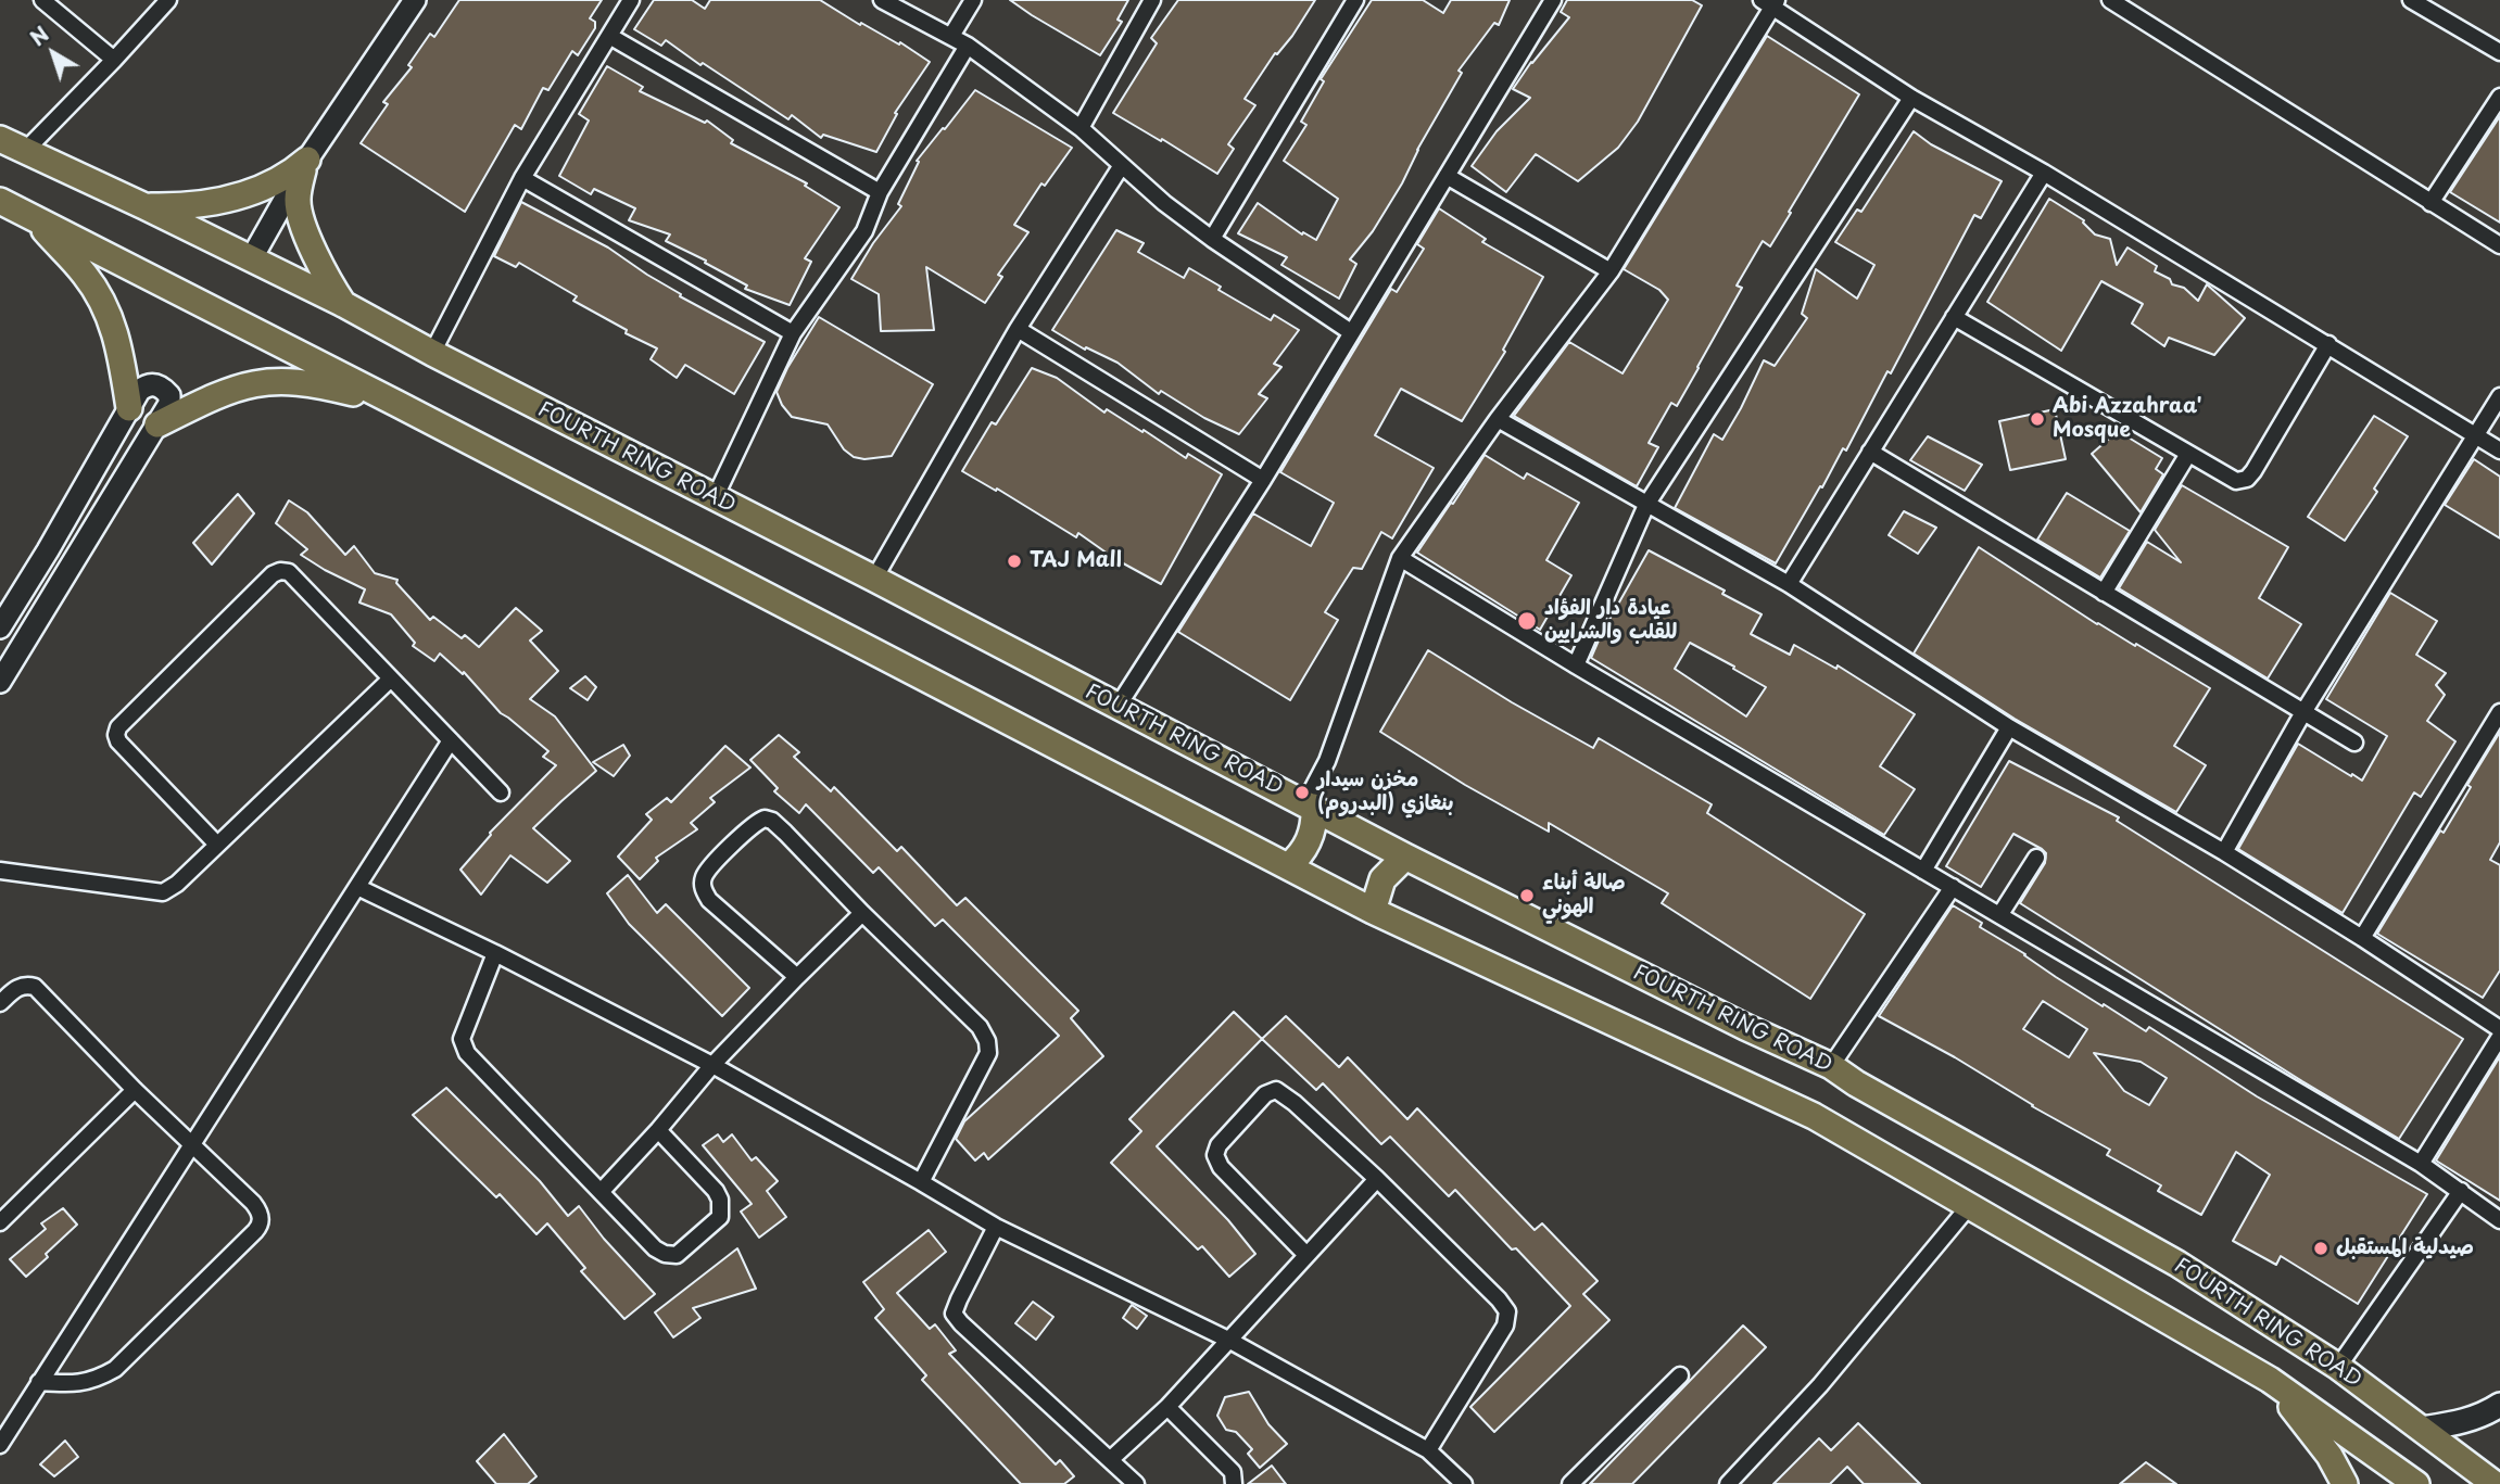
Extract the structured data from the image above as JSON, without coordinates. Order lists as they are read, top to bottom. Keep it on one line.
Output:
{"streets":{"main road":["FOURTH RING ROAD"]},"places":["Abi Azzahraa' Mosque","TAJ Mall","عيادة دار الفؤاد للقلب والشرايين","مخزن سيدار بنغازي (البدروم)","صالة أبناء الهوني","صيدلية المستقبل"],"north":"top left"}
